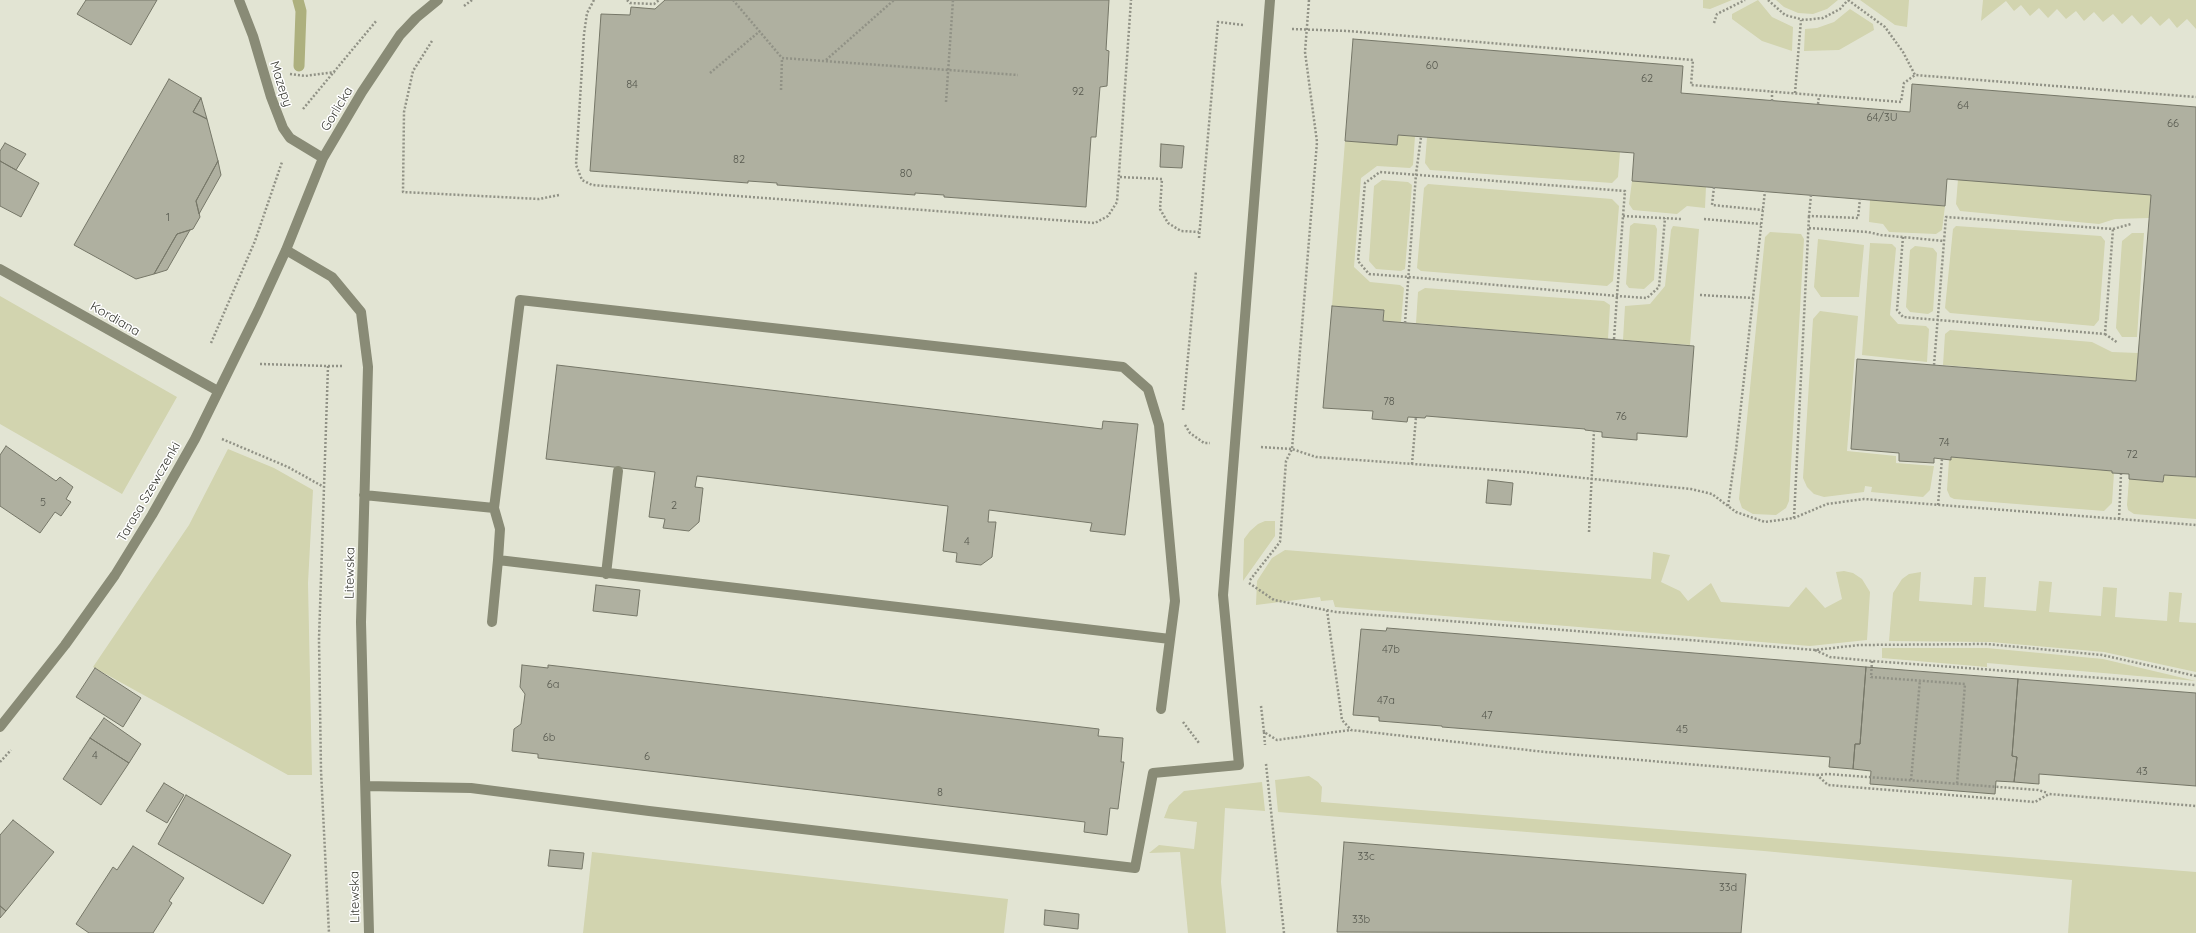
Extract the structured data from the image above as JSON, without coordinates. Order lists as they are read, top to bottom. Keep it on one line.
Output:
{"streets":{"street":["Mazepy","Gorlicka","Kordiana","Tarasa Szewczenki","Litewska"]},"crossings":[["Mazepy","Gorlicka"],["Gorlicka","Tarasa Szewczenki"],["Gorlicka","Litewska"],["Kordiana","Tarasa Szewczenki"],["Tarasa Szewczenki","Litewska"]],"house_numbers":["60","62","84","92","64","64/3U","66","82","80","1","78","76","74","72","5","2","4","47b","6a","47a","47","45","6b","4","6","43","8","33c","33d","33b"]}
